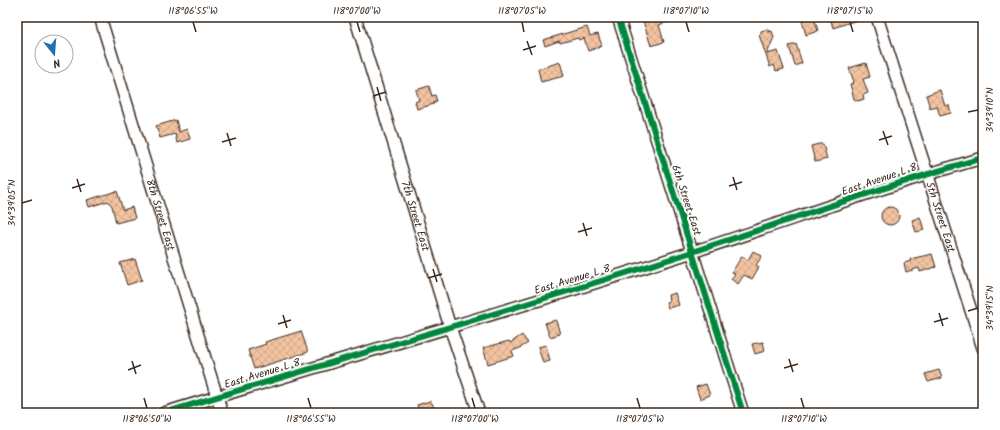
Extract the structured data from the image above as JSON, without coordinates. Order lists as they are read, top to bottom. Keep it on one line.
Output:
{"streets":{"street":["East Avenue L 8","6th Street East","8th Street East","7th Street East","5th Street East"]},"crossings":[["East Avenue L 8","6th Street East"],["East Avenue L 8","8th Street East"],["East Avenue L 8","7th Street East"],["East Avenue L 8","5th Street East"]],"north":"bottom","coordinates":["118°06'55\"W","118°07'00\"W","118°07'05\"W","118°07'10\"W","118°07'15\"W","34°39'10\"N","34°39'05\"N","34°39'15\"N","118°06'50\"W"]}
